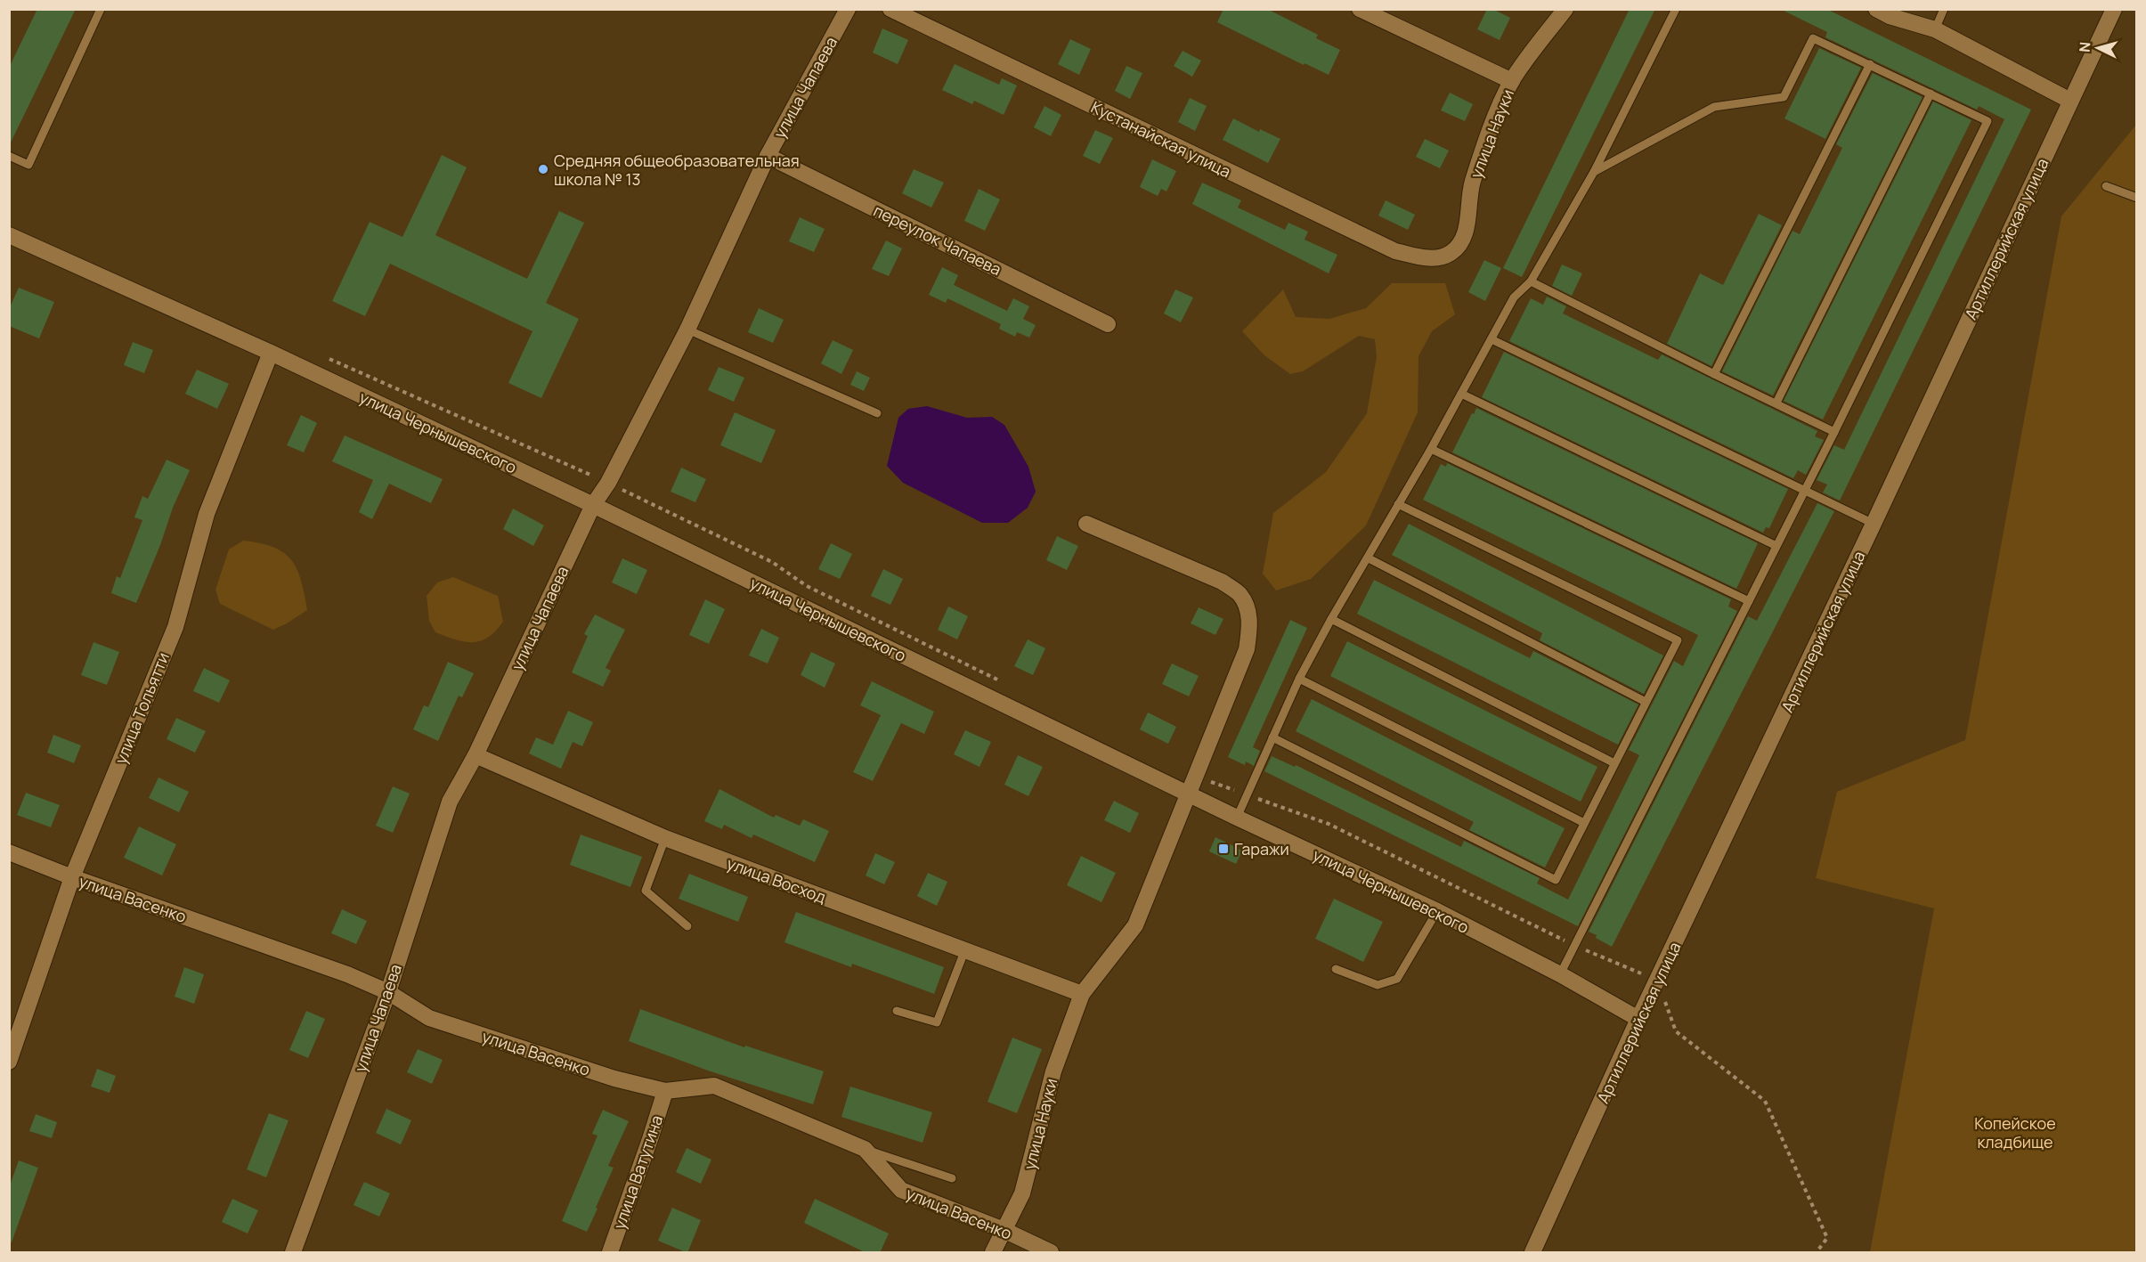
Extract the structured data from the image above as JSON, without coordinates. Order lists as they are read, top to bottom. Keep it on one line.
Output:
{"streets":{"street":["улица Чапаева","улица Науки","Кустанайская улица","Артиллерийская улица","переулок Чапаева","улица Чернышевского","улица Тольятти","улица Восход","улица Васенко","улица Ватутина"]},"crossings":[["улица Чапаева","переулок Чапаева"],["улица Чапаева","улица Чернышевского"],["улица Чапаева","улица Восход"],["улица Чапаева","улица Васенко"],["улица Науки","Кустанайская улица"],["улица Науки","улица Чернышевского"],["улица Науки","улица Восход"],["улица Науки","улица Васенко"],["Артиллерийская улица","улица Чернышевского"],["улица Чернышевского","улица Тольятти"],["улица Тольятти","улица Васенко"],["улица Васенко","улица Ватутина"]],"parks":["Копейское кладбище"],"places":{"other":["Средняя общеобразовательная школа № 13"],"transit":["Гаражи"]},"north":"left"}
